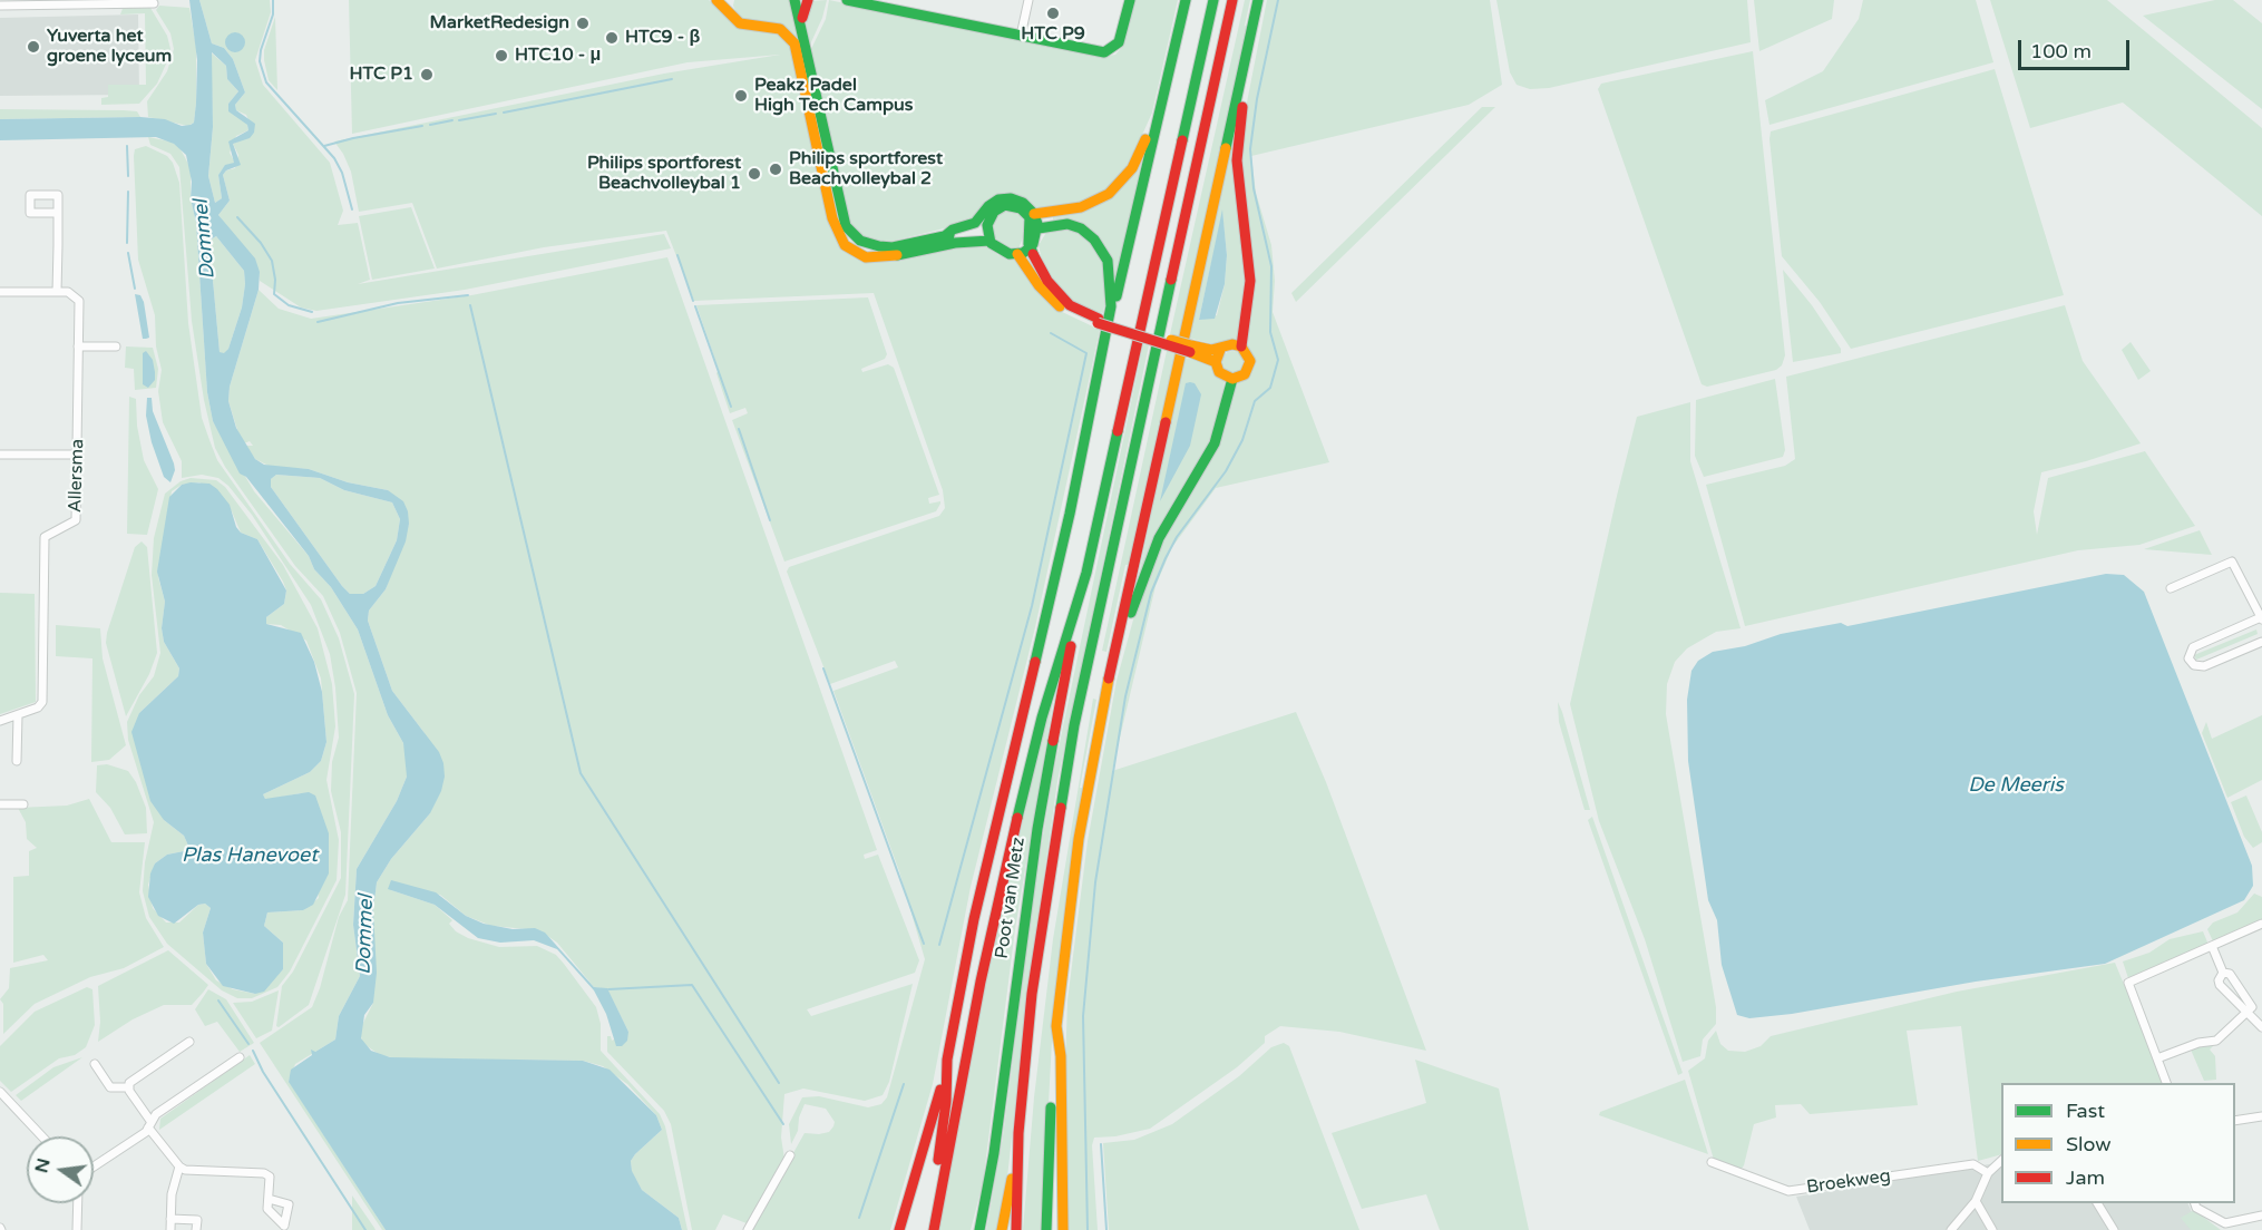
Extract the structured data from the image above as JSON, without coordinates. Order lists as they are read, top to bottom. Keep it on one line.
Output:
{"streets":{"main road":["Poot van Metz"],"street":["Allersma","Broekweg"]},"water":["Dommel","De Meeris","Plas Hanevoet"],"places":["HTC P9","MarketRedesign","HTC9 - β","Yuverta het groene lyceum","HTC10 - μ","HTC P1","Peakz Padel High Tech Campus","Philips sportforest Beachvolleybal 2","Philips sportforest Beachvolleybal 1"],"legend":["Fast","Slow","Jam"],"scale_bar":"100 m","north":"left"}
